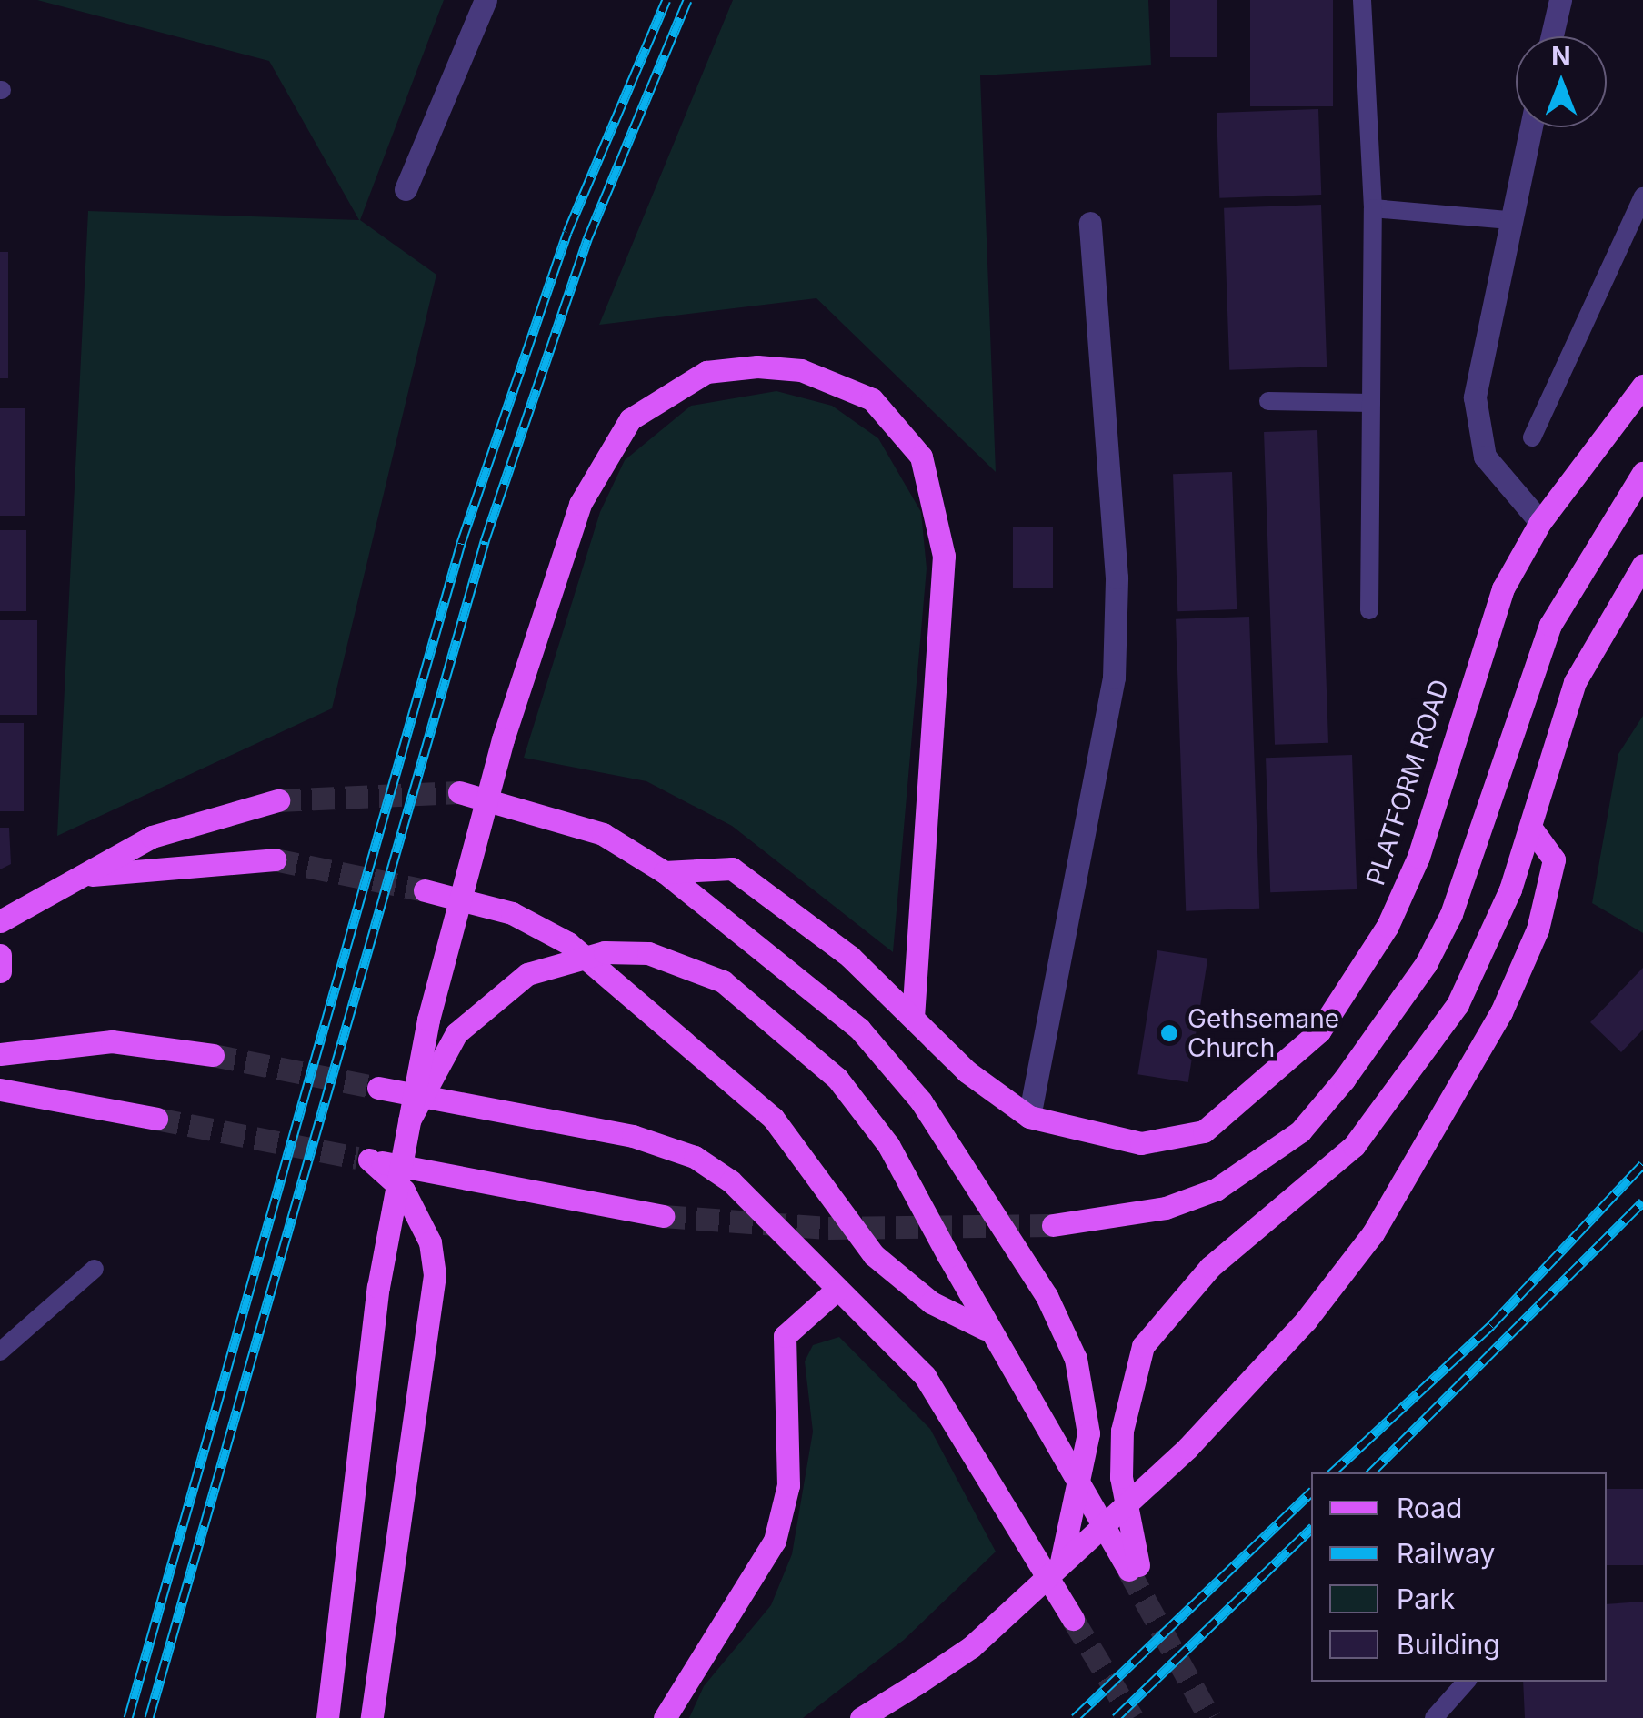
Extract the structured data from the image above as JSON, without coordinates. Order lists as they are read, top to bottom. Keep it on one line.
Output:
{"streets":{"main road":["PLATFORM ROAD"]},"places":["Gethsemane Church"],"legend":["Road","Railway","Park","Building"],"north":"top"}
